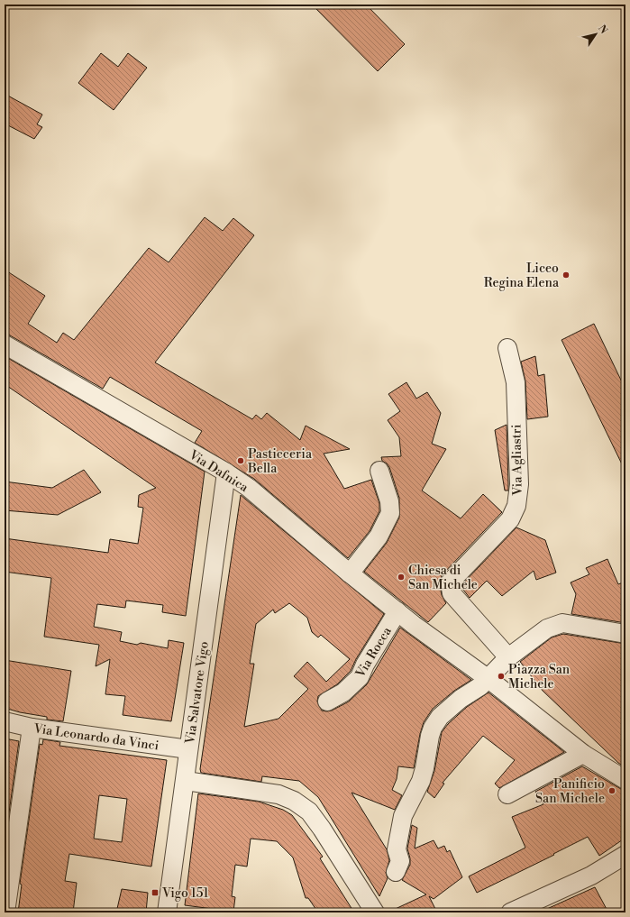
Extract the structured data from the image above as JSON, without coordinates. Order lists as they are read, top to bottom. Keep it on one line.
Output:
{"streets":{"street":["Via Agliastri","Via Dafnica","Via Rocca","Via Salvatore Vigo","Via Leonardo da Vinci"]},"crossings":[["Via Dafnica","Via Rocca"],["Via Dafnica","Via Salvatore Vigo"],["Via Salvatore Vigo","Via Leonardo da Vinci"]],"places":{"other":["Liceo Regina Elena","Pasticceria Bella","Chiesa di San Michele","Piazza San Michele","Panificio San Michele"],"transit":["Vigo 151"]},"north":"top right"}
